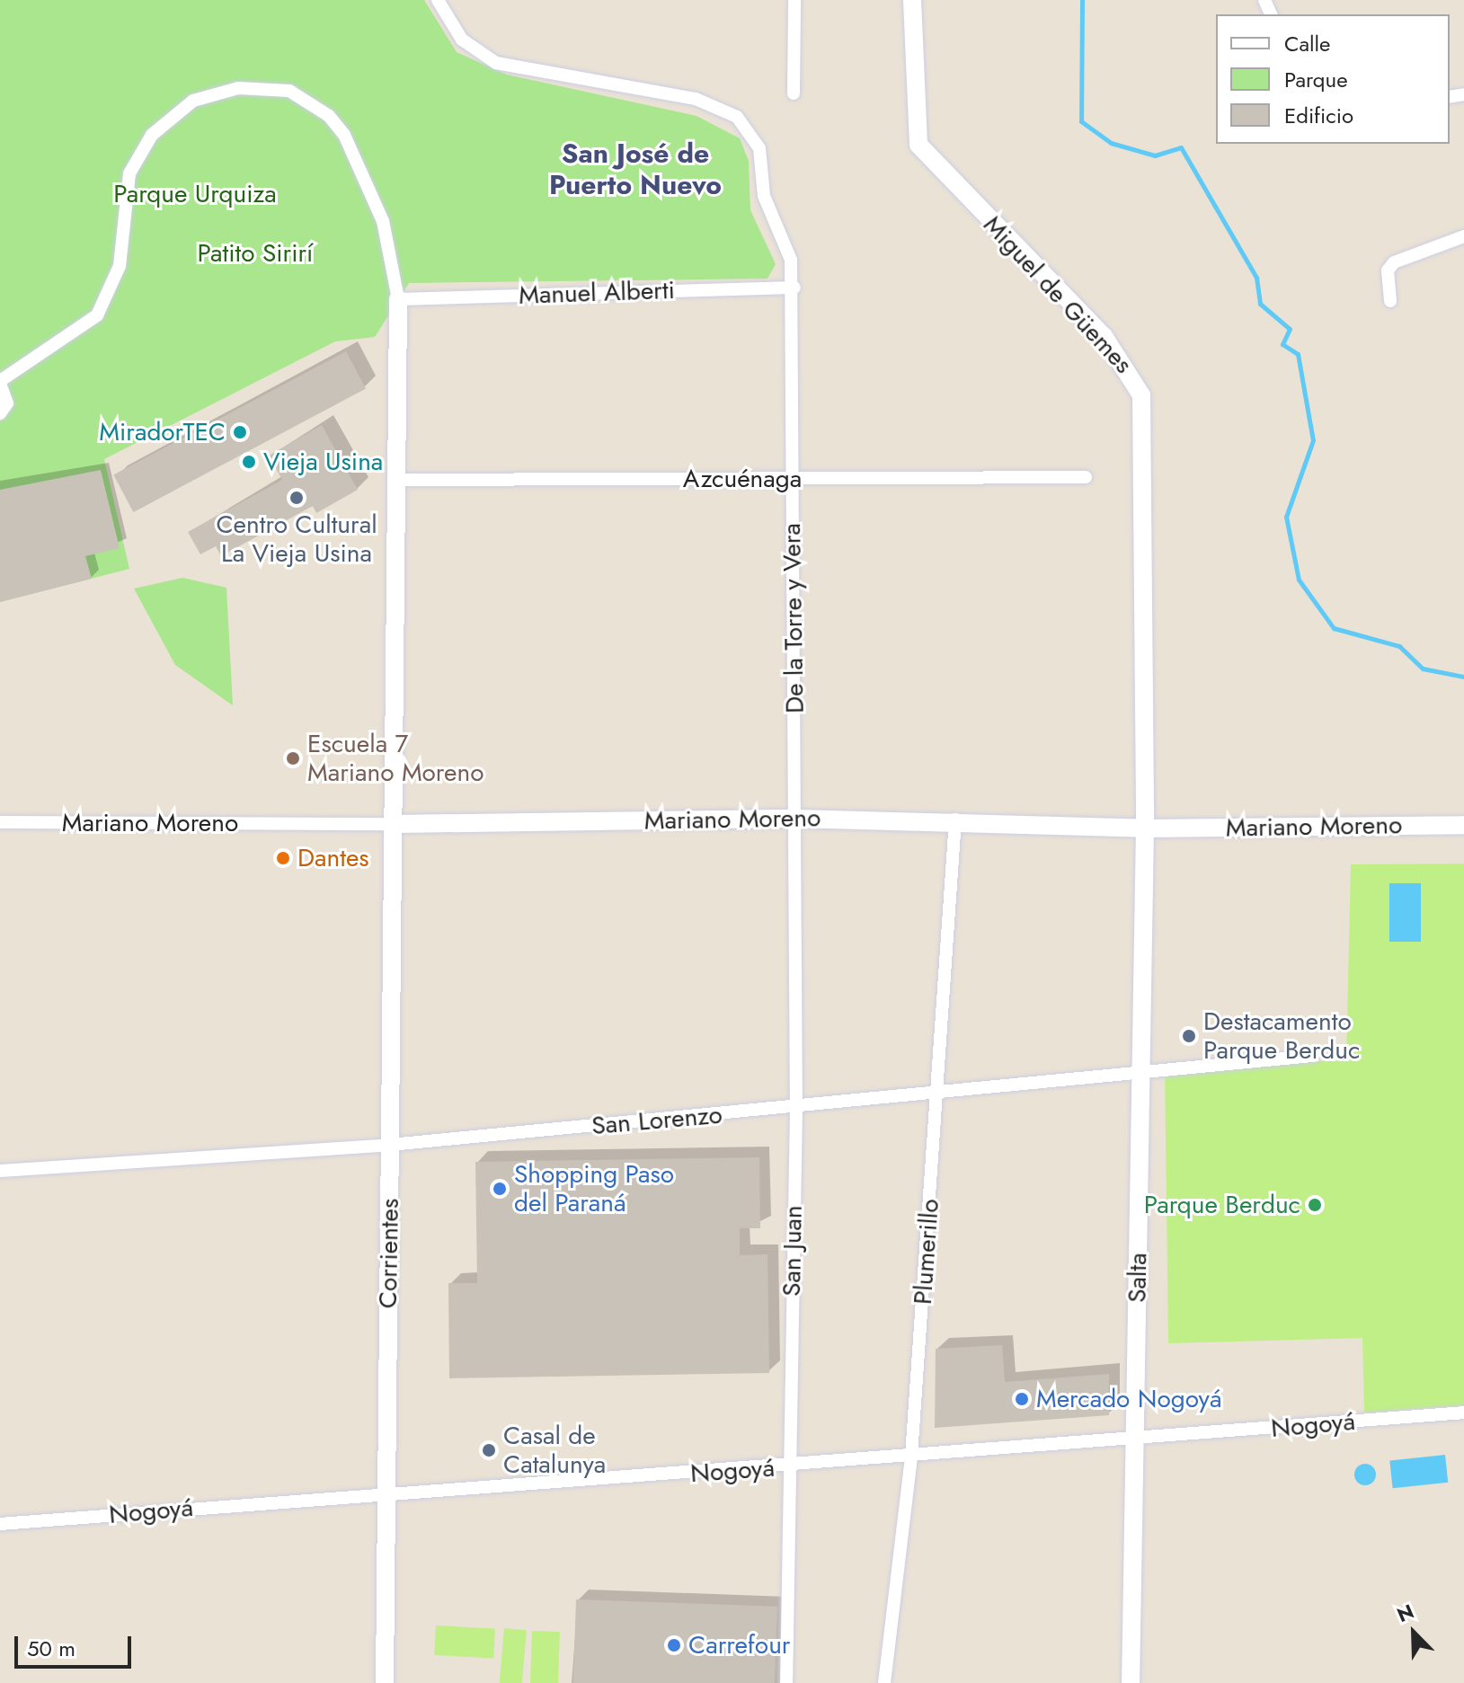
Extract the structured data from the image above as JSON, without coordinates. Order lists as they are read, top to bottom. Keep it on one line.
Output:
{"streets":{"street":["Manuel Alberti","Miguel de Güemes","Azcuénaga","De la Torre y Vera","Mariano Moreno","San Lorenzo","San Juan","Plumerillo","Corrientes","Salta","Nogoyá"]},"crossings":[["Manuel Alberti","De la Torre y Vera"],["Manuel Alberti","Corrientes"],["Miguel de Güemes","Mariano Moreno"],["Miguel de Güemes","Salta"],["Azcuénaga","De la Torre y Vera"],["Azcuénaga","Corrientes"],["De la Torre y Vera","Mariano Moreno"],["De la Torre y Vera","San Juan"],["Mariano Moreno","San Juan"],["Mariano Moreno","Plumerillo"],["Mariano Moreno","Corrientes"],["Mariano Moreno","Salta"],["San Lorenzo","San Juan"],["San Lorenzo","Plumerillo"],["San Lorenzo","Corrientes"],["San Lorenzo","Salta"],["San Juan","Nogoyá"],["Plumerillo","Nogoyá"],["Corrientes","Nogoyá"],["Salta","Nogoyá"]],"districts":["San José de Puerto Nuevo"],"parks":["Parque Urquiza","Patito Sirirí"],"places":["MiradorTEC","Vieja Usina","Centro Cultural La Vieja Usina","Escuela 7 Mariano Moreno","Dantes","Destacamento Parque Berduc","Shopping Paso del Paraná","Parque Berduc","Mercado Nogoyá","Casal de Catalunya","Carrefour"],"legend":["Calle","Parque","Edificio"],"scale_bar":"50 m","north":"top left"}
